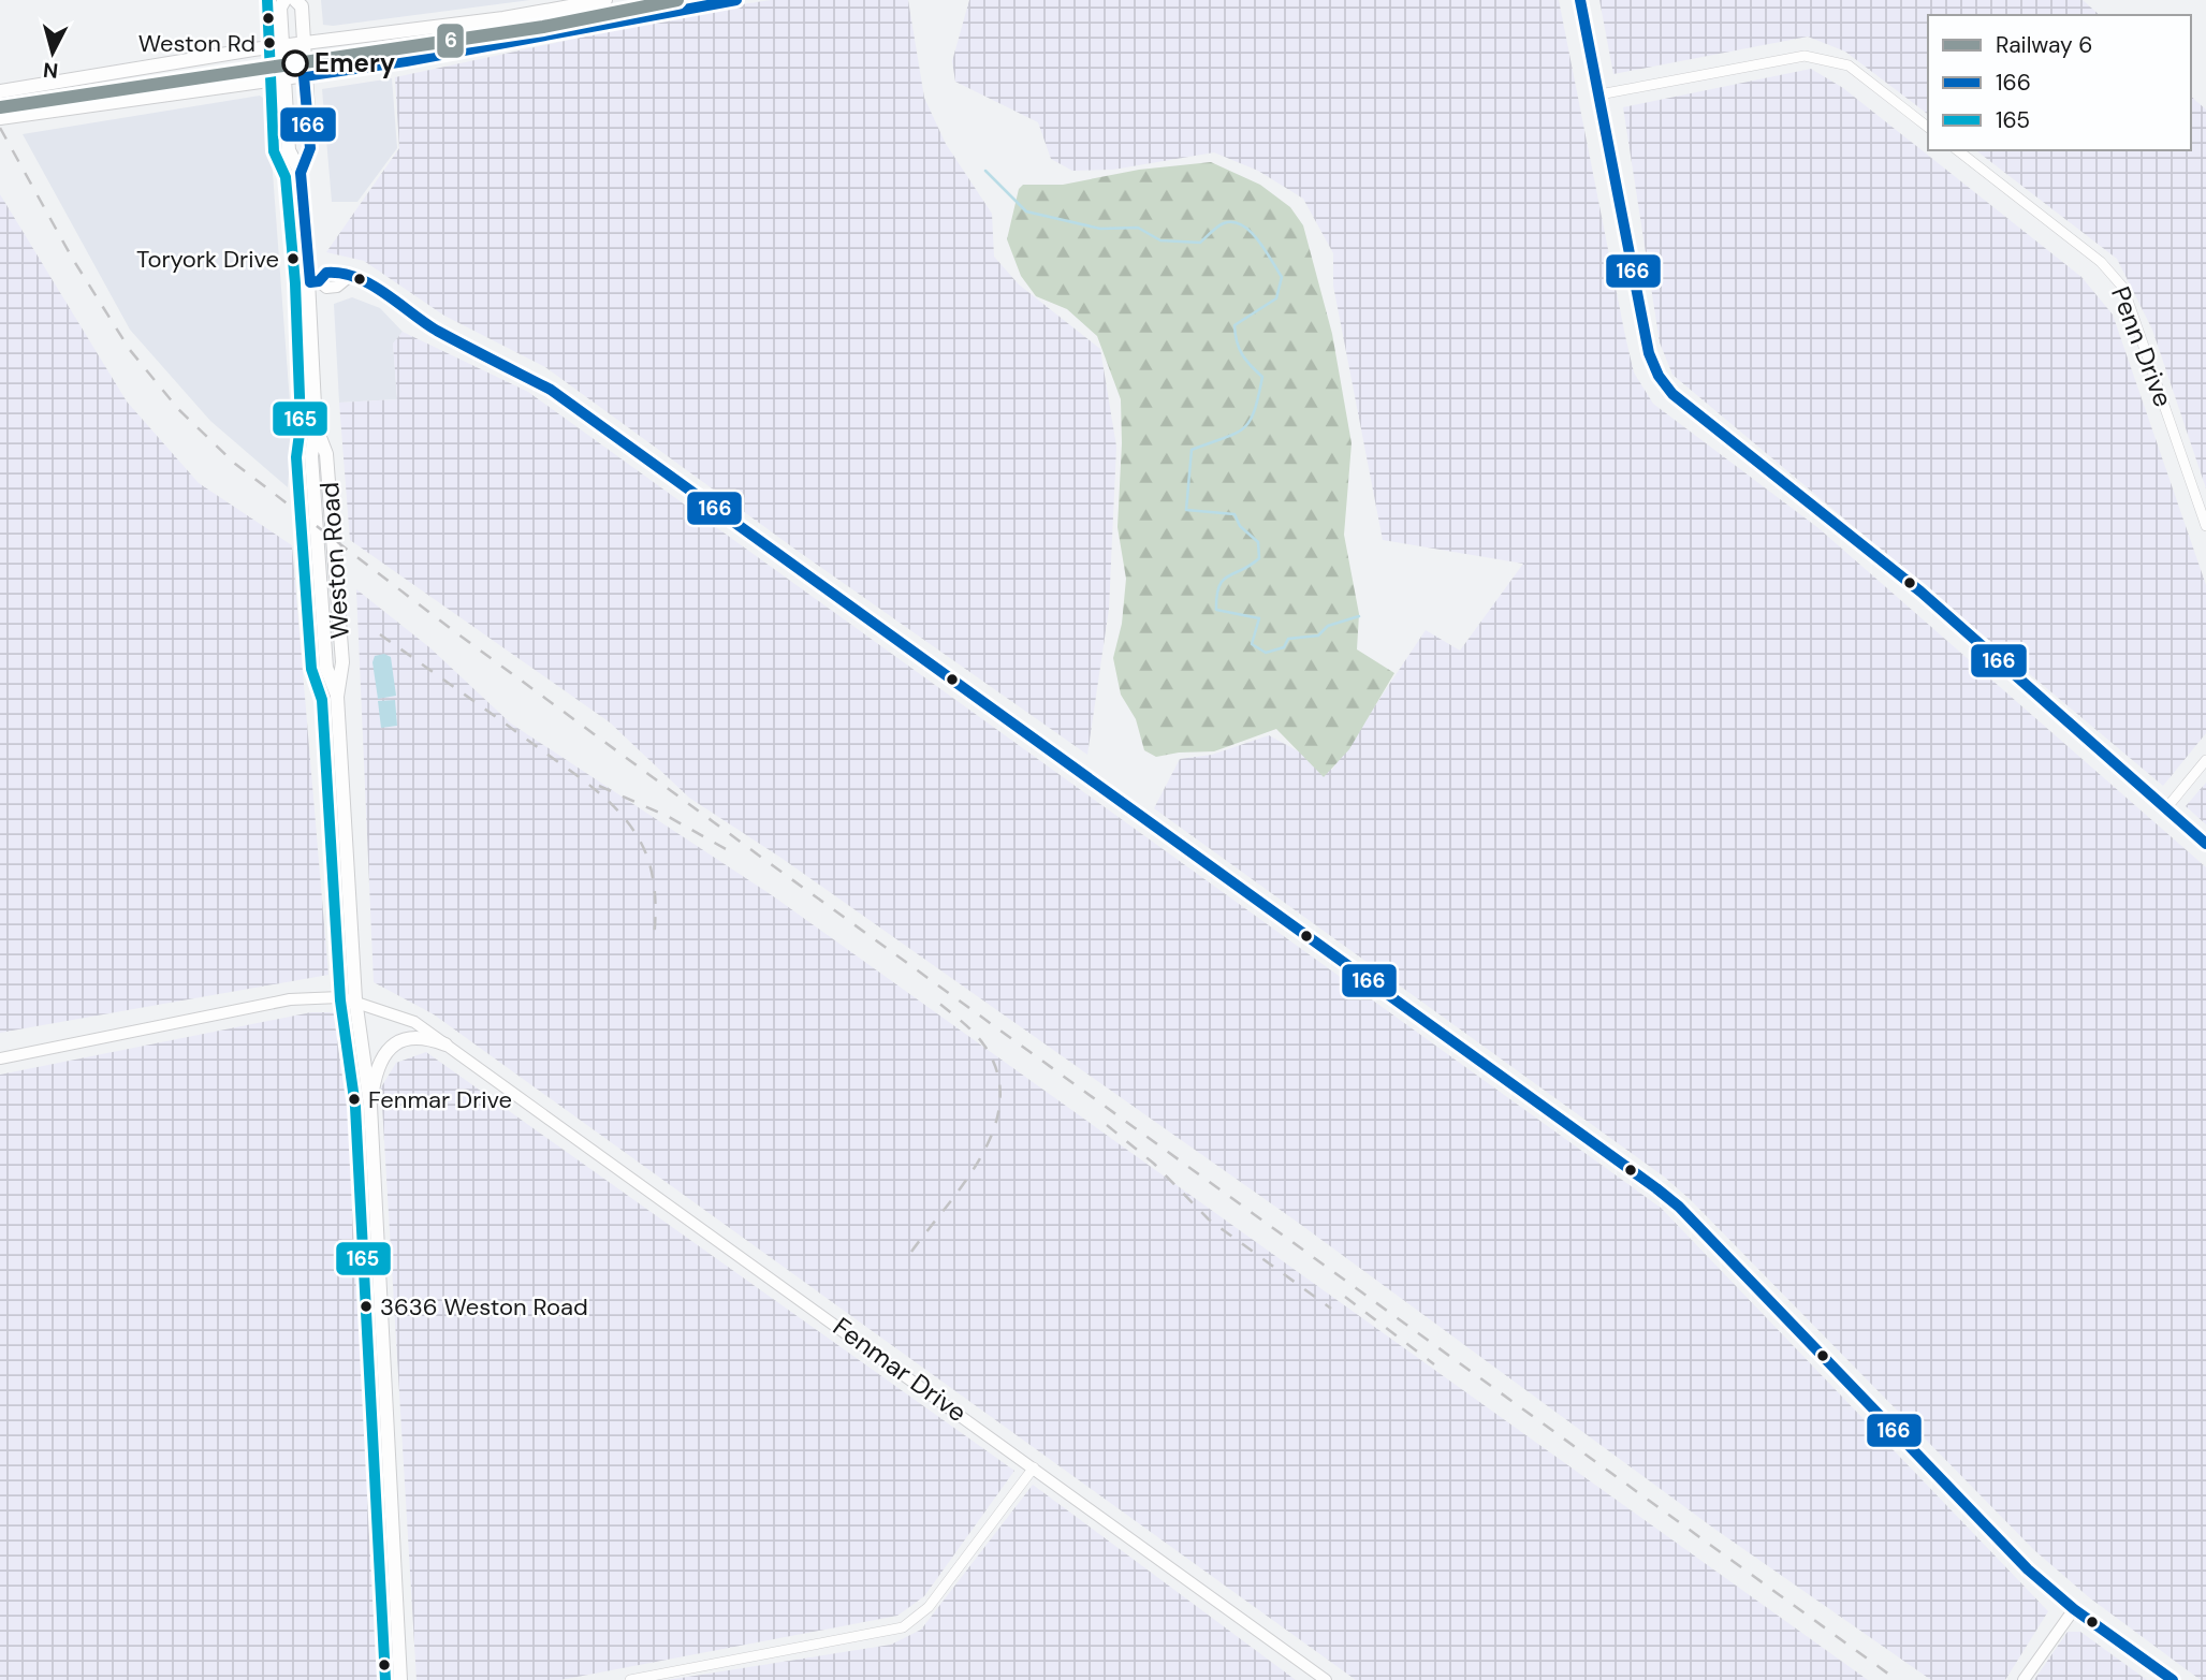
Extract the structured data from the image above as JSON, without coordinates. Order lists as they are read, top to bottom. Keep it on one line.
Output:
{"streets":{"main road":["Weston Road"],"street":["Penn Drive","Fenmar Drive"]},"crossings":[["Weston Road","Fenmar Drive"]],"places":["Weston Rd","Emery","Toryork Drive","Fenmar Drive","3636 Weston Road"],"lines":["rail line 6","transit line 166","transit line 165"],"legend":["Railway 6","166","165"],"north":"bottom"}
